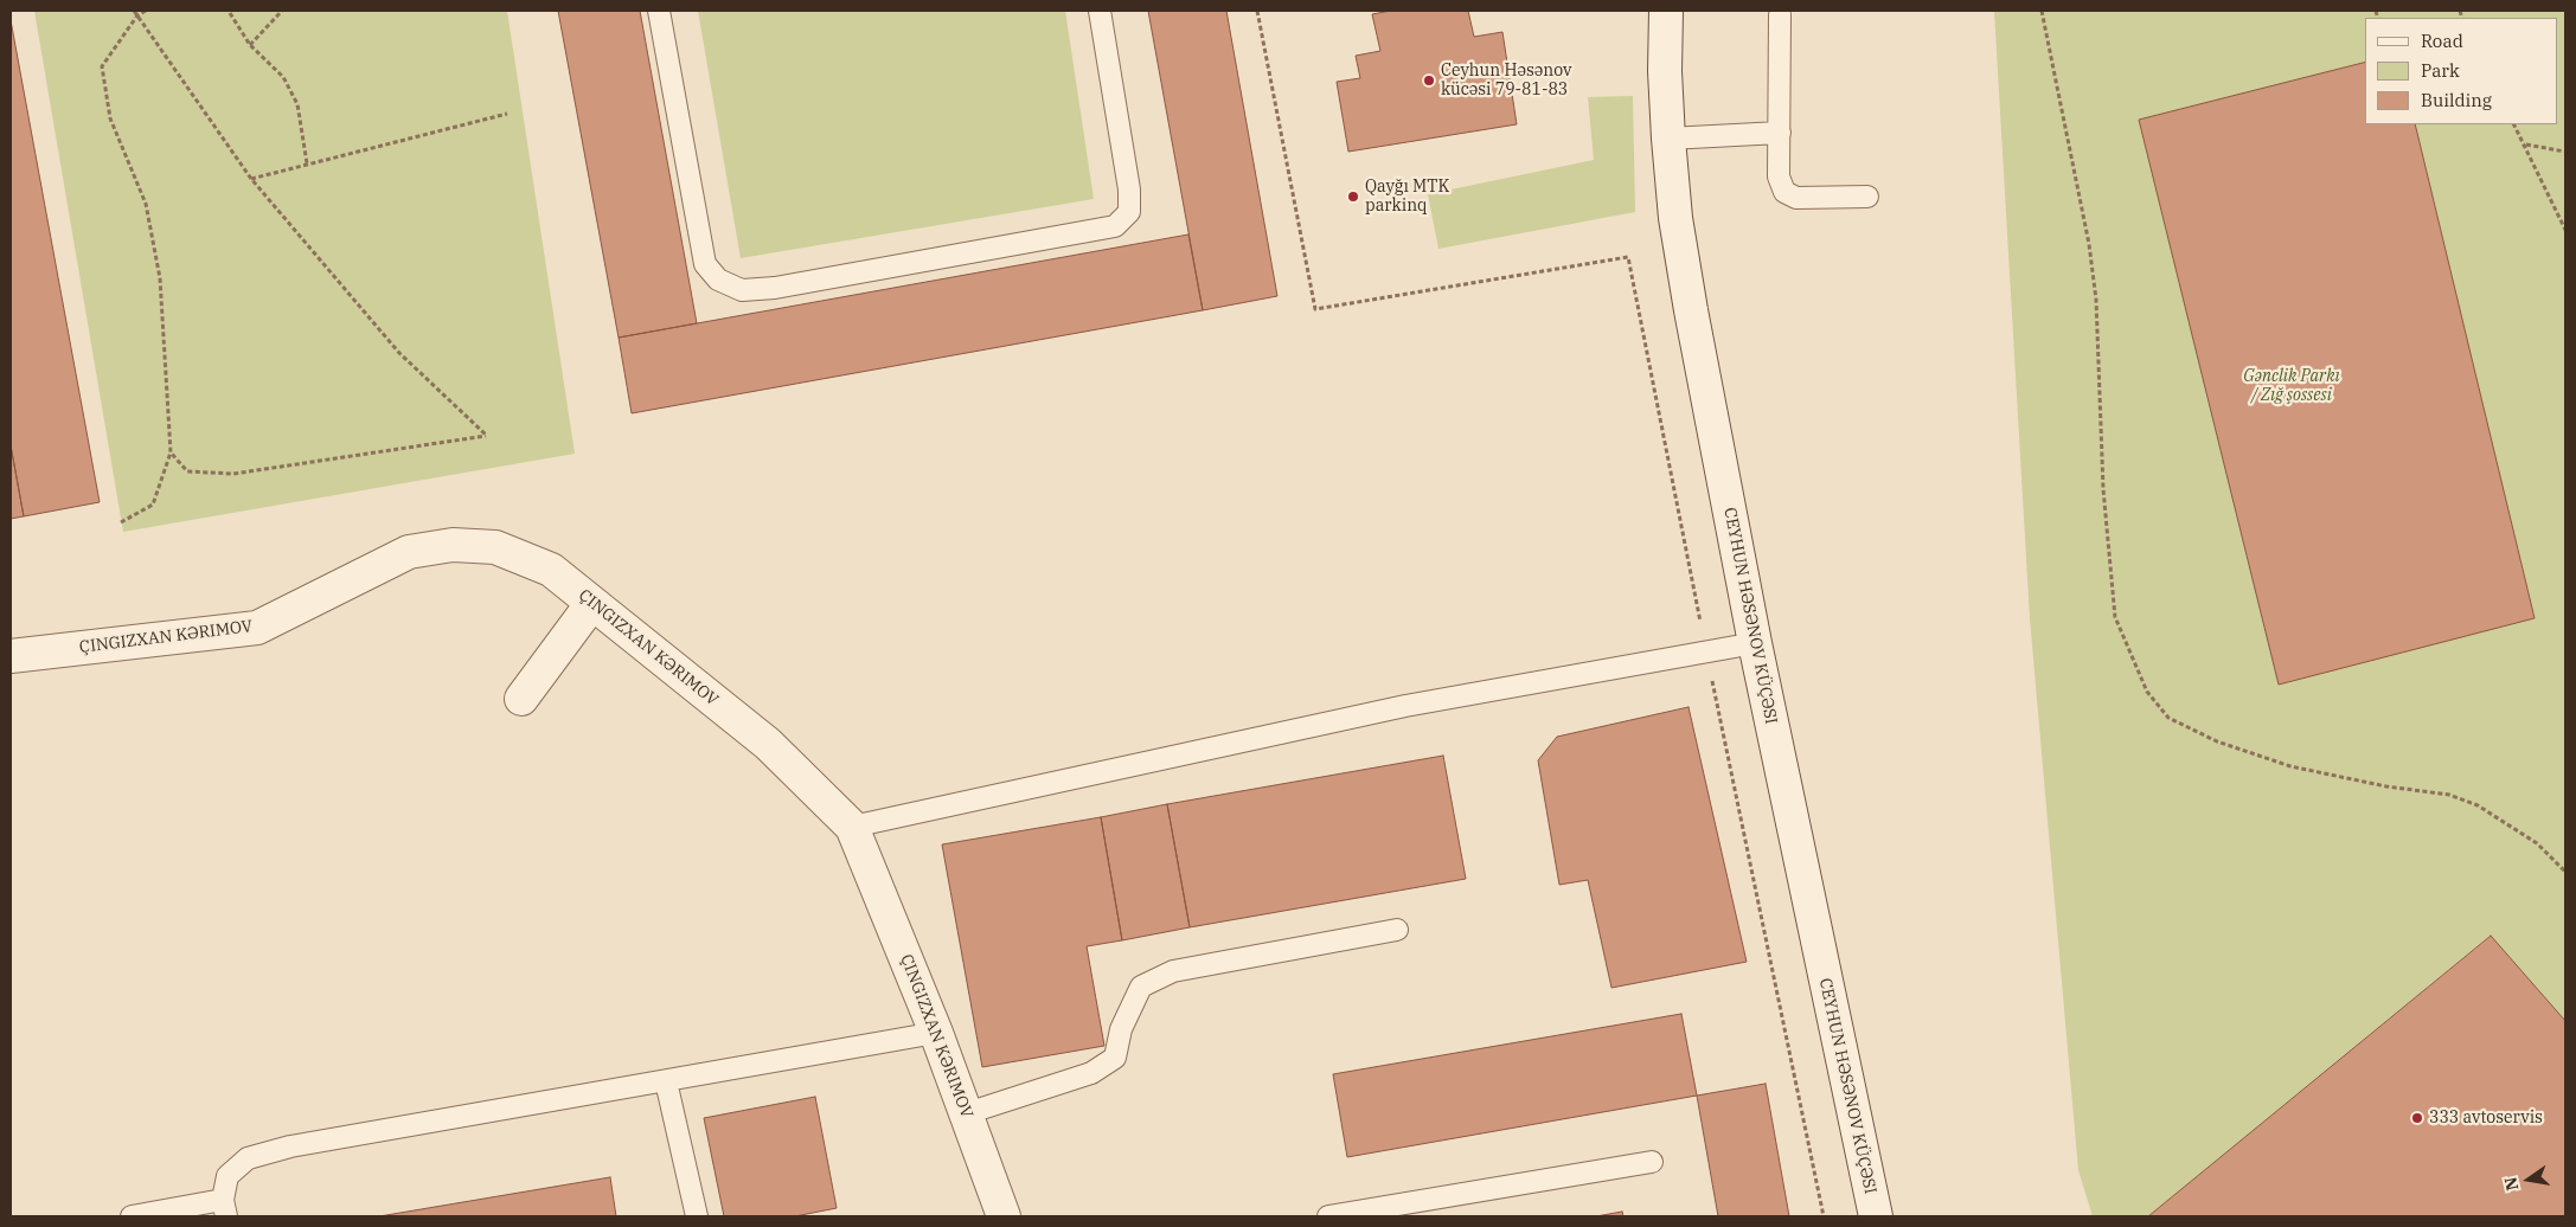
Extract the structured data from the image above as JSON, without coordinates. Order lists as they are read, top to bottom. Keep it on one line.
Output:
{"streets":{"street":["CEYHUN HƏSƏNOV KÜÇƏSI","ÇINGIZXAN KƏRIMOV"]},"parks":["Gənclik Parkı / Zığ şossesi"],"places":["Ceyhun Həsənov kücəsi 79-81-83","Qayğı MTK parkinq","333 avtoservis"],"legend":["Road","Park","Building"],"north":"left"}
